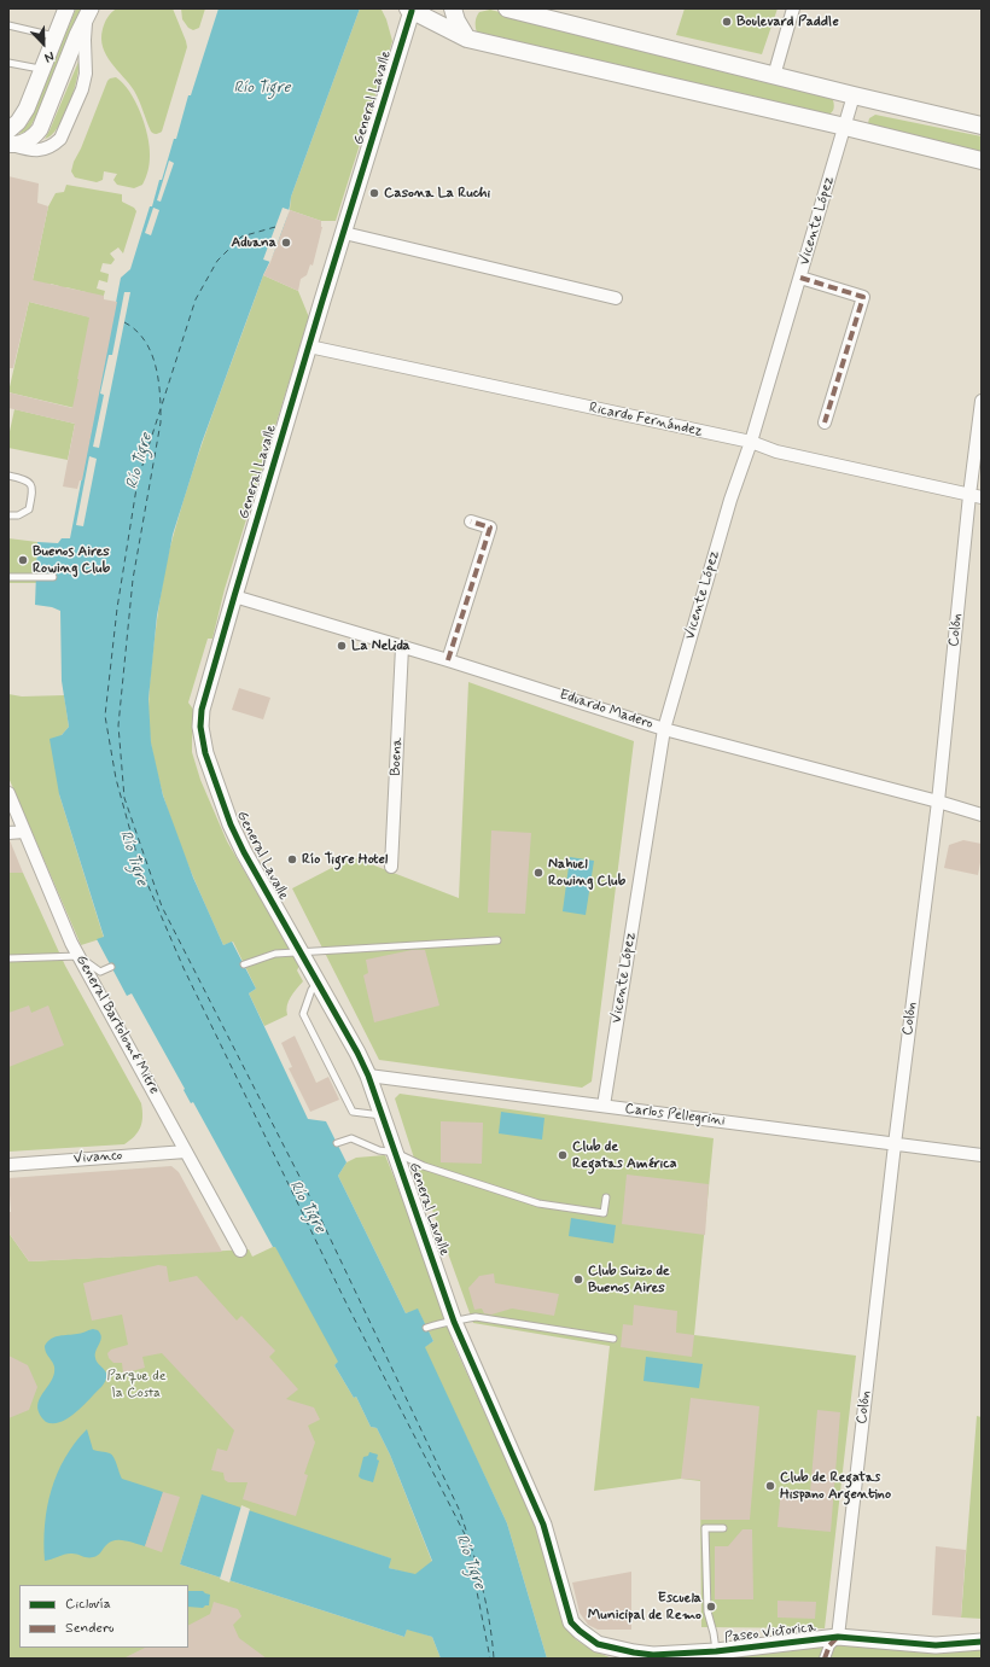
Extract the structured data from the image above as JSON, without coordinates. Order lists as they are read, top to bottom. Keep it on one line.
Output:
{"streets":{"street":["General Lavalle","Vicente López","Ricardo Fernández","Colón","Eduardo Madero","Boena","General Bartolomé Mitre","Carlos Pellegrini","Vivanco","Paseo Victorica"]},"crossings":[["General Lavalle","Ricardo Fernández"],["General Lavalle","Eduardo Madero"],["General Lavalle","Carlos Pellegrini"],["General Lavalle","Paseo Victorica"],["Vicente López","Ricardo Fernández"],["Vicente López","Eduardo Madero"],["Vicente López","Carlos Pellegrini"],["Ricardo Fernández","Colón"],["Colón","Eduardo Madero"],["Colón","Carlos Pellegrini"],["Colón","Paseo Victorica"],["Eduardo Madero","Boena"],["General Bartolomé Mitre","Vivanco"]],"water":["Río Tigre"],"parks":["Parque de la Costa"],"places":["Boulevard Paddle","Casona La Ruchi","Aduana","Buenos Aires Rowing Club","La Nelida","Río Tigre Hotel","Nahuel Rowing Club","Club de Regatas América","Club Suizo de Buenos Aires","Club de Regatas Hispano Argentino","Escuela Municipal de Remo"],"legend":["Ciclovía","Sendero"],"north":"bottom right"}
